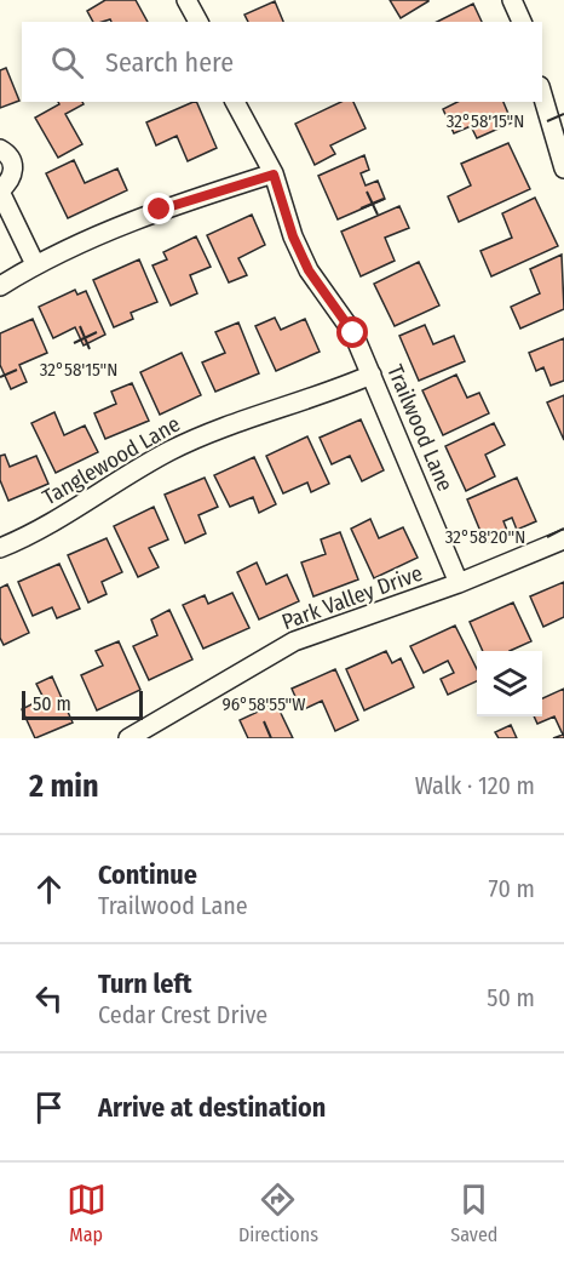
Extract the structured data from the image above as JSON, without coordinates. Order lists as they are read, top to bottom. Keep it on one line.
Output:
{"streets":{"street":["Trailwood Lane","Tanglewood Lane","Park Valley Drive"]},"crossings":[["Trailwood Lane","Tanglewood Lane"],["Trailwood Lane","Park Valley Drive"]],"scale_bar":"50 m","page":{"search":"Search here","scale":"50 m","heading":["2 min","Walk · 120 m"],"list":[["Continue","Trailwood Lane","70 m"],["Turn left","Cedar Crest Drive","50 m"],"Arrive at destination"],"nav":["Map","Directions","Saved"]},"coordinates":["32°58'15\"N","32°58'20\"N","96°58'55\"W"]}
